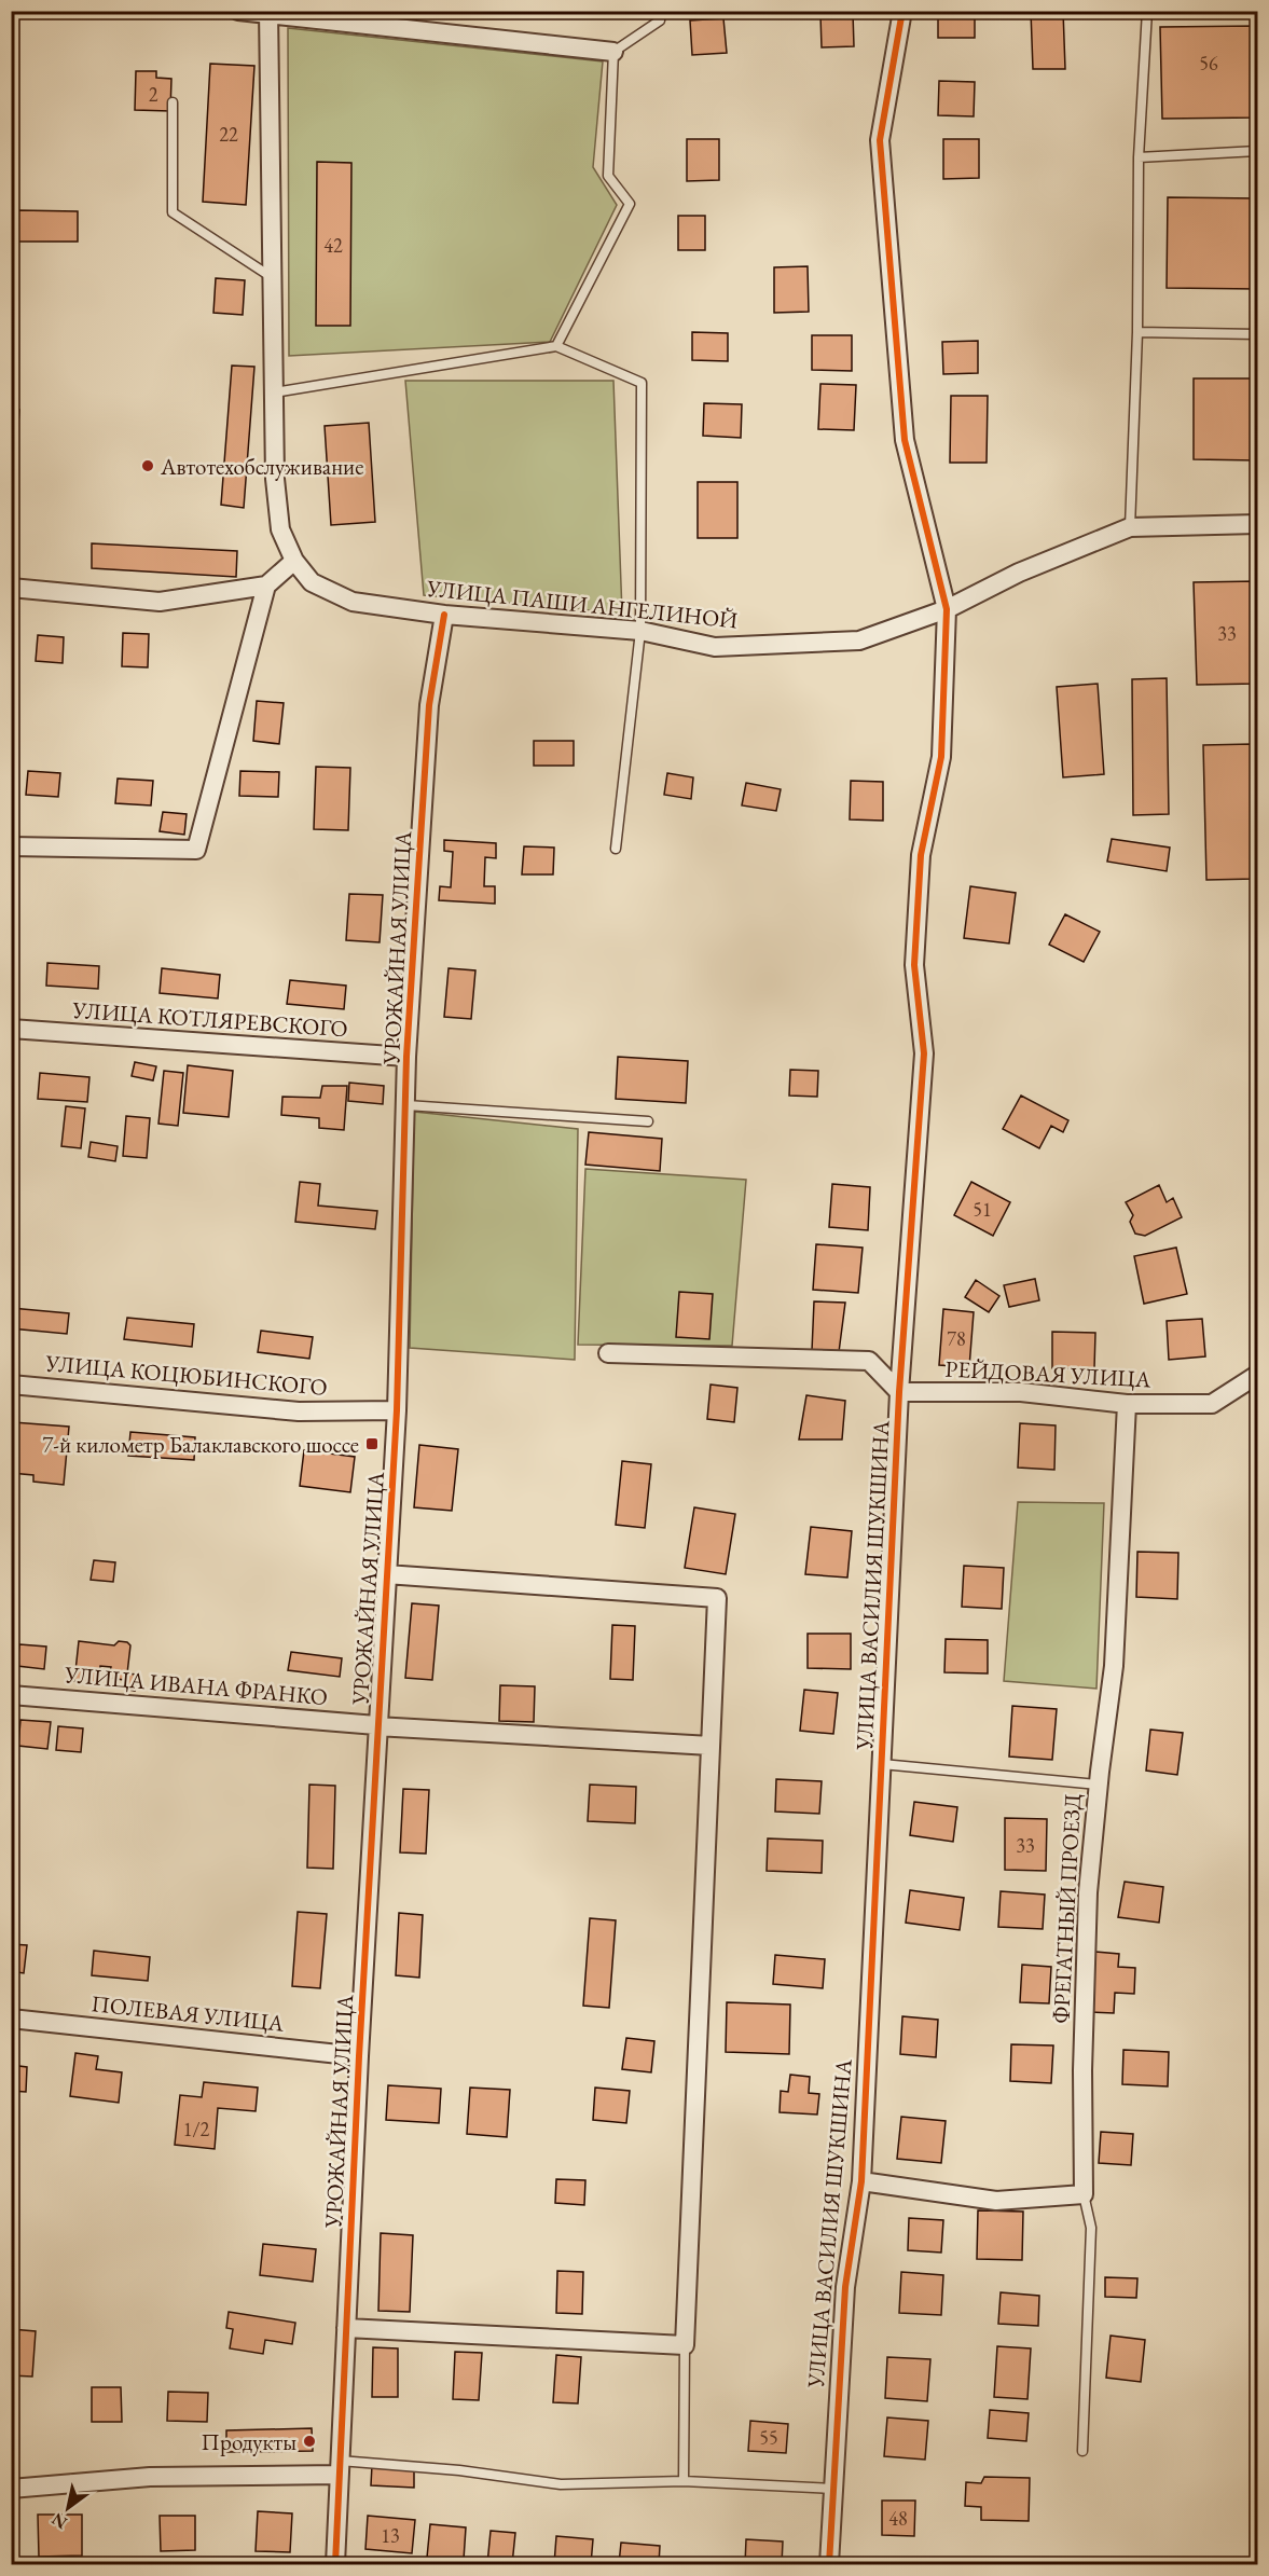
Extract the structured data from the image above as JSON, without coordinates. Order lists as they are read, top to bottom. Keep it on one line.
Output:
{"streets":{"street":["УЛИЦА ПАШИ АНГЕЛИНОЙ","УРОЖАЙНАЯ УЛИЦА","УЛИЦА КОТЛЯРЕВСКОГО","РЕЙДОВАЯ УЛИЦА","УЛИЦА КОЦЮБИНСКОГО","УЛИЦА ВАСИЛИЯ ШУКШИНА","УЛИЦА ИВАНА ФРАНКО","ФРЕГАТНЫЙ ПРОЕЗД","ПОЛЕВАЯ УЛИЦА"]},"crossings":[["УЛИЦА ПАШИ АНГЕЛИНОЙ","УРОЖАЙНАЯ УЛИЦА"],["УЛИЦА ПАШИ АНГЕЛИНОЙ","УЛИЦА ВАСИЛИЯ ШУКШИНА"],["УРОЖАЙНАЯ УЛИЦА","УЛИЦА КОТЛЯРЕВСКОГО"],["УРОЖАЙНАЯ УЛИЦА","УЛИЦА КОЦЮБИНСКОГО"],["УРОЖАЙНАЯ УЛИЦА","УЛИЦА ИВАНА ФРАНКО"],["УРОЖАЙНАЯ УЛИЦА","ПОЛЕВАЯ УЛИЦА"],["РЕЙДОВАЯ УЛИЦА","УЛИЦА ВАСИЛИЯ ШУКШИНА"],["РЕЙДОВАЯ УЛИЦА","ФРЕГАТНЫЙ ПРОЕЗД"]],"places":{"other":["Автотехобслуживание","Продукты"],"transit":["7-й километр Балаклавского шоссе"]},"house_numbers":["56","2","22","42","33","51","78","33","1/2","55","48","13"],"north":"bottom left"}
